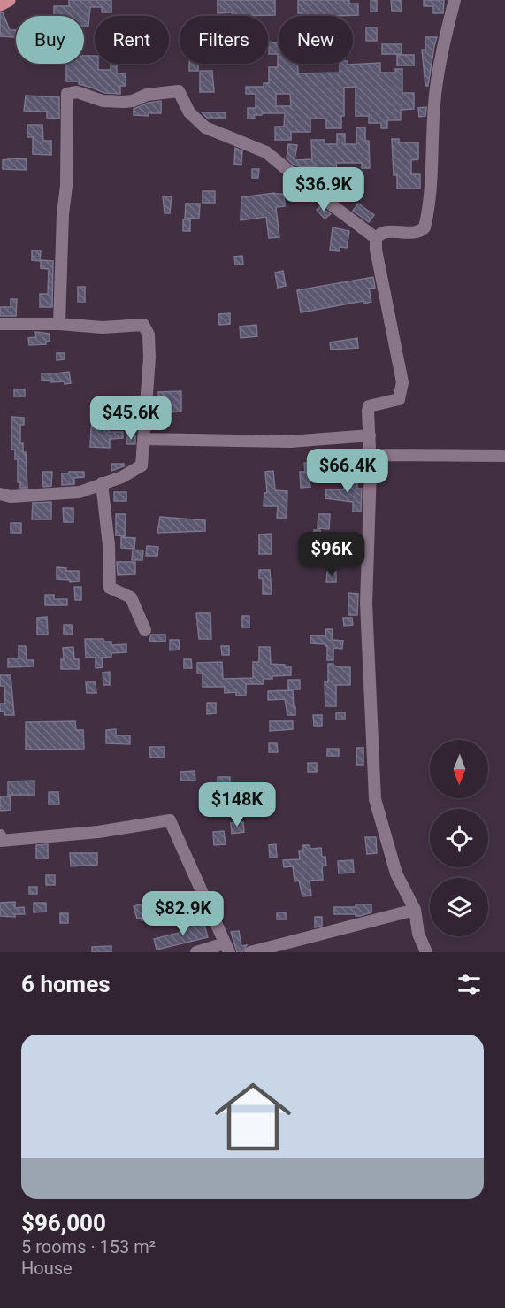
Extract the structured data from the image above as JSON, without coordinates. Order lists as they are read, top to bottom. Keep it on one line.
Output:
{"north":"bottom","page":{"chip":["Buy","Rent","Filters","New"],"price":["$36.9K","$45.6K","$66.4K","$96K","$148K","$82.9K"],"heading":"6 homes","list":[{"name":"$96,000","note":"5 rooms · 153 m² · House"}]}}
